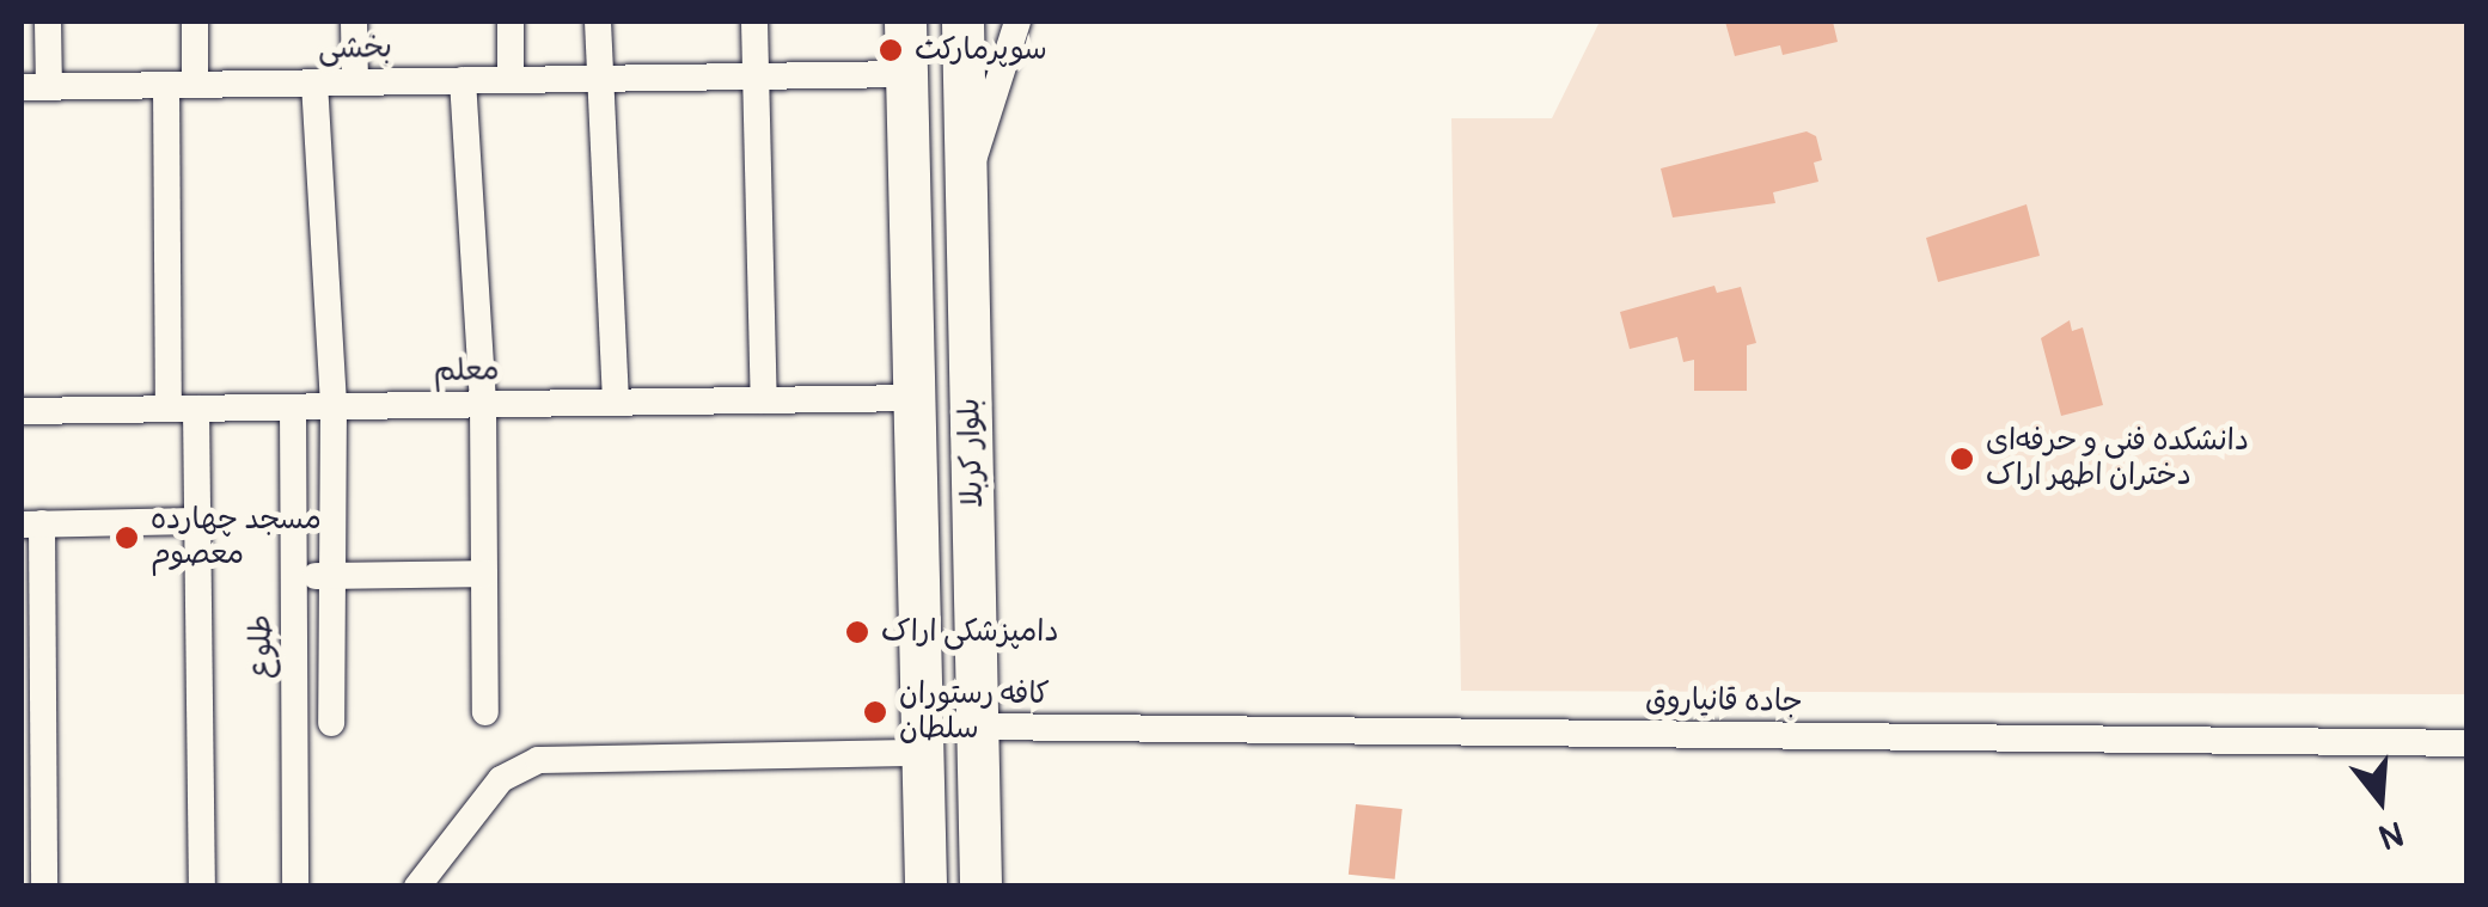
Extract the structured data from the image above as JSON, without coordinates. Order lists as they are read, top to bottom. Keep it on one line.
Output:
{"streets":{"highway":["بلوار کربلا"],"street":["بخشی","معلم","طلوع","جاده قانیاروق"]},"crossings":[["بخشی","بلوار کربلا"],["معلم","بلوار کربلا"],["معلم","طلوع"],["بلوار کربلا","جاده قانیاروق"]],"places":["سوپرمارکت","دانشکده فنی و حرفه‌ای دختران اطهر اراک","مسجد چهارده معصوم","دامپزشکی اراک","کافه رستوران سلطان"],"north":"bottom"}
